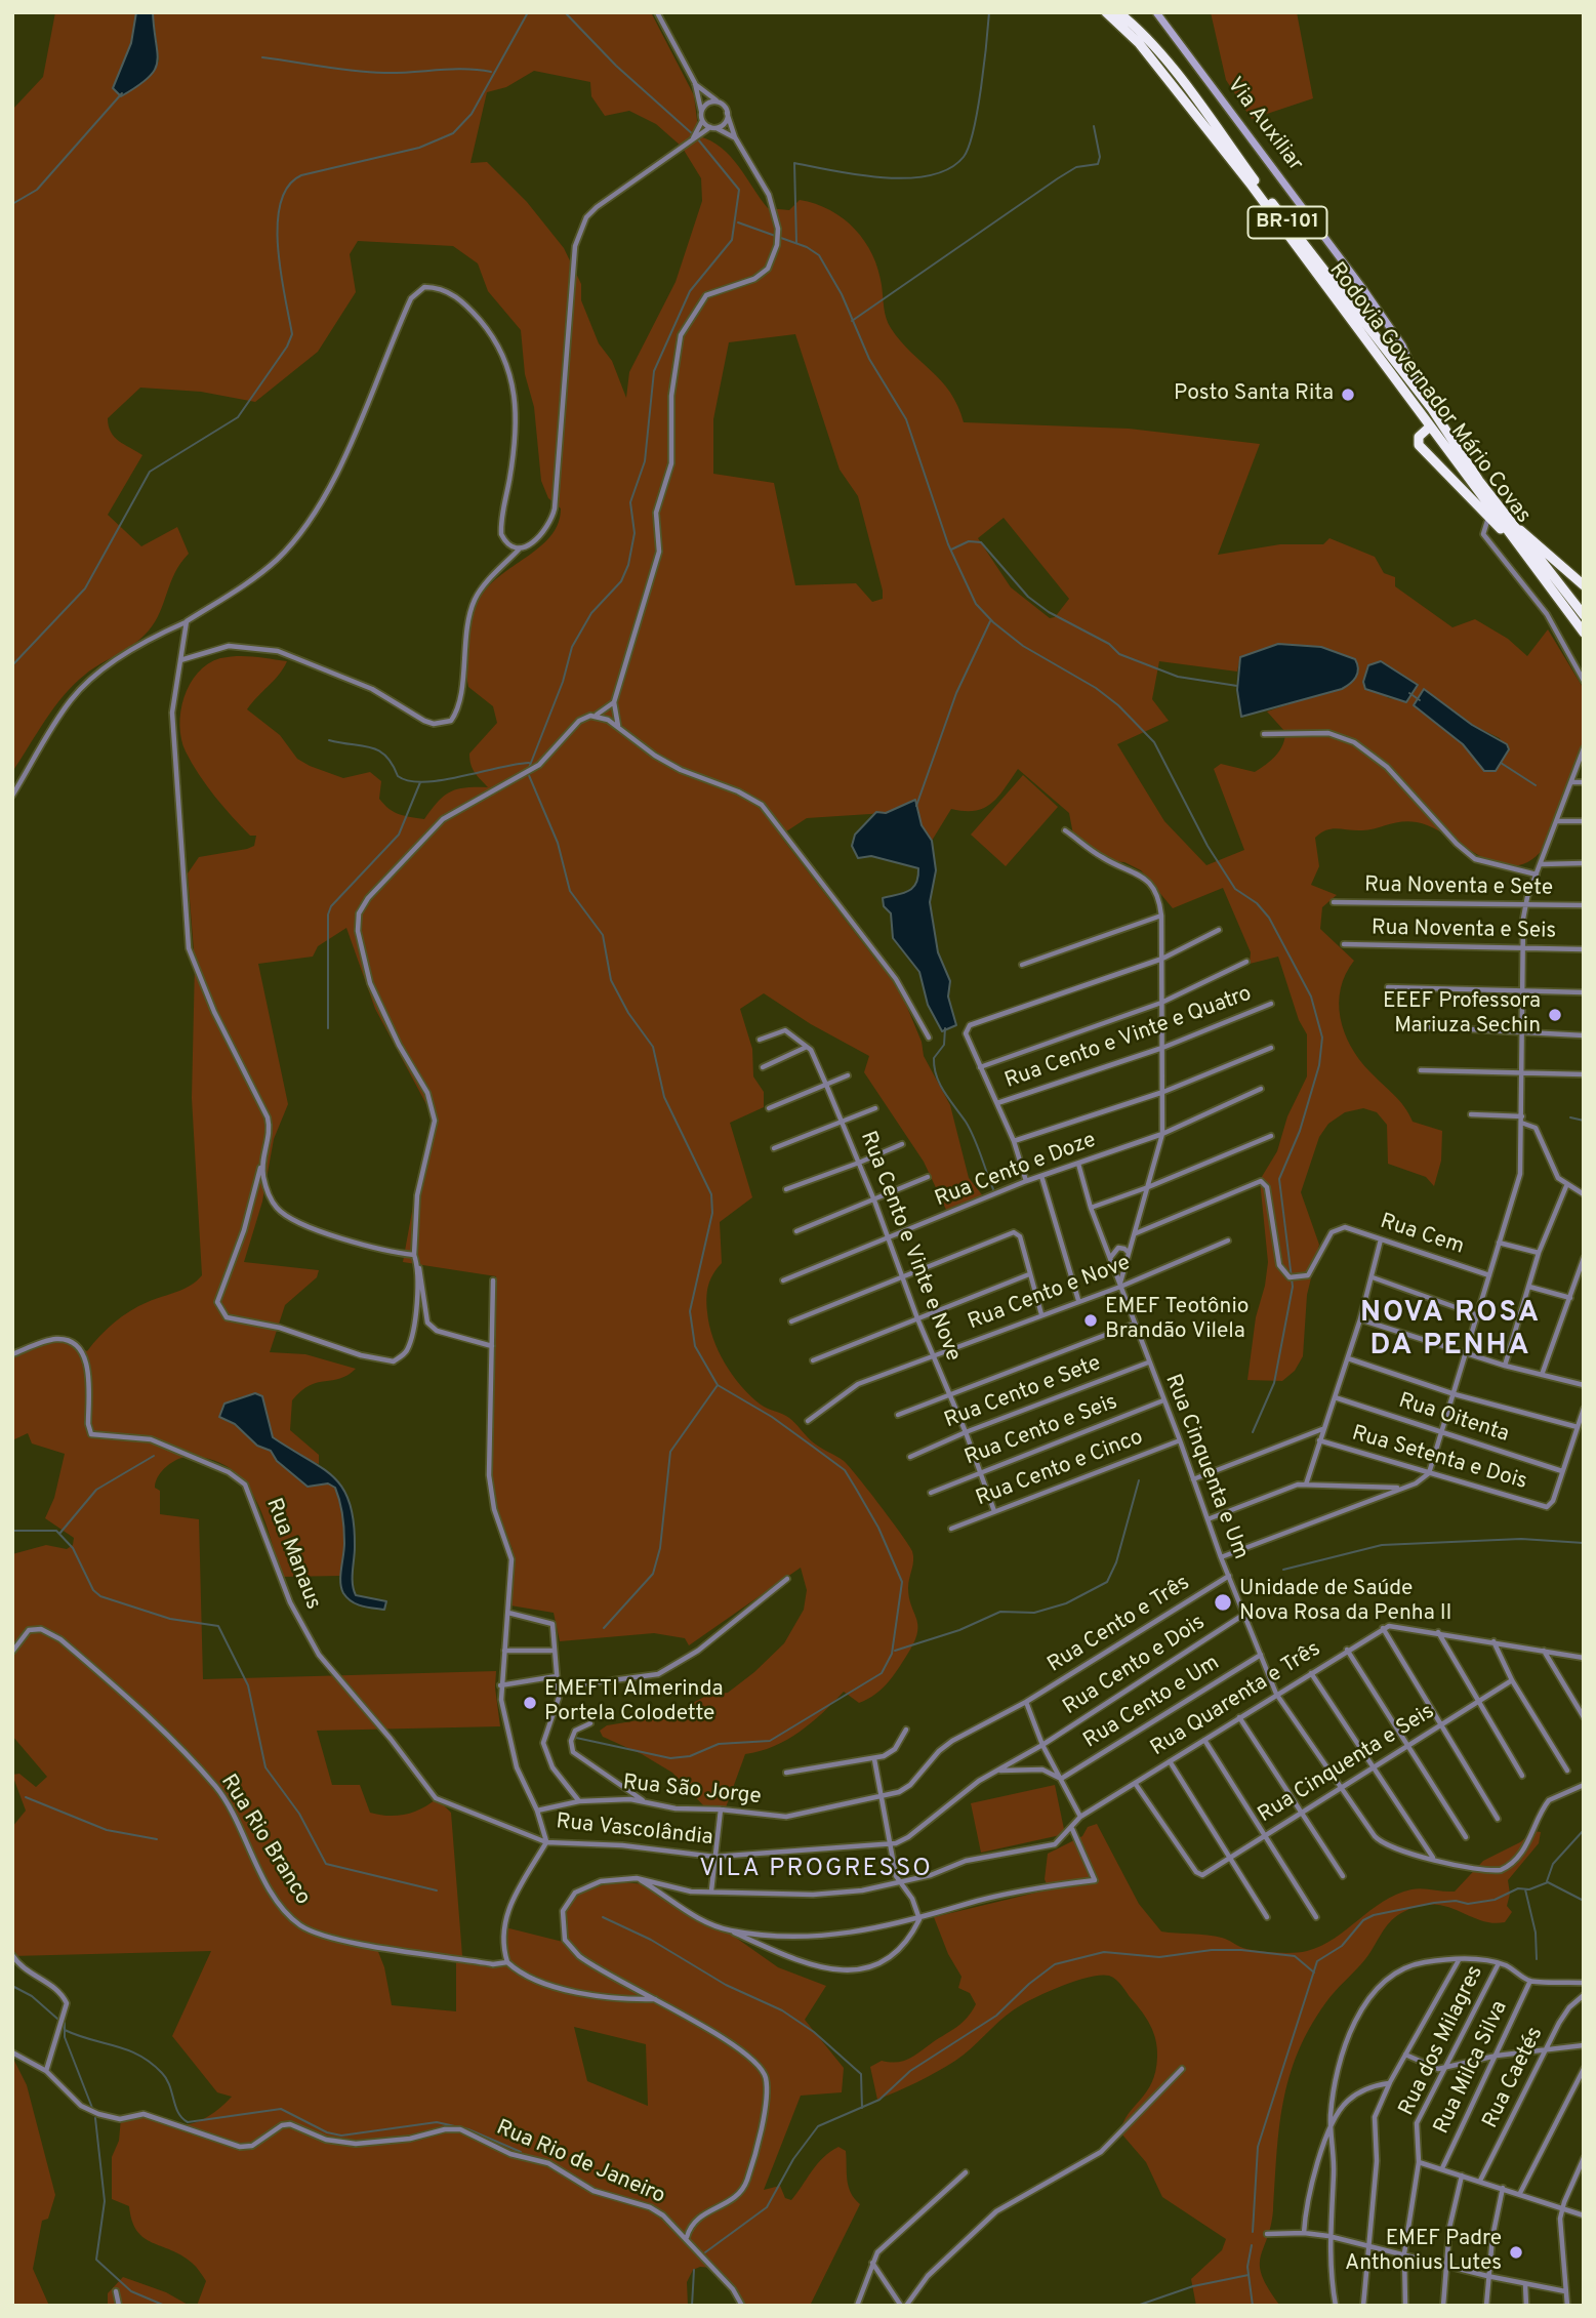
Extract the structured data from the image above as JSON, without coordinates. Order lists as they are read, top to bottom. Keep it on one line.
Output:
{"streets":{"highway":["BR-101","Rodovia Governador Mário Covas"],"street":["Via Auxiliar","Rua Noventa e Sete","Rua Noventa e Seis","Rua Cento e Vinte e Quatro","Rua Cento e Doze","Rua Cem","Rua Cento e Vinte e Nove","Rua Cento e Nove","Rua Cento e Sete","Rua Oitenta","Rua Cento e Seis","Rua Setenta e Dois","Rua Cinquenta e Um","Rua Cento e Cinco","Rua Manaus","Rua Cento e Três","Rua Cento e Dois","Rua Quarenta e Três","Rua Cento e Um","Rua Cinquenta e Seis","Rua São Jorge","Rua Vascolândia","Rua Rio Branco","Rua dos Milagres","Rua Milca Silva","Rua Caetés","Rua Rio de Janeiro"]},"crossings":[["Via Auxiliar","Rodovia Governador Mário Covas"],["Rua Cento e Doze","Rua Cento e Vinte e Nove"],["Rua Cento e Doze","Rua Cinquenta e Um"],["Rua Cento e Vinte e Nove","Rua Cento e Nove"],["Rua Cento e Vinte e Nove","Rua Cento e Sete"],["Rua Cento e Vinte e Nove","Rua Cento e Seis"],["Rua Cento e Vinte e Nove","Rua Cento e Cinco"],["Rua Cento e Nove","Rua Cinquenta e Um"],["Rua Cento e Sete","Rua Cinquenta e Um"],["Rua Oitenta","Rua Setenta e Dois"],["Rua Cento e Seis","Rua Cinquenta e Um"],["Rua Cinquenta e Um","Rua Cento e Cinco"],["Rua Cinquenta e Um","Rua Cento e Três"],["Rua Cinquenta e Um","Rua Cento e Dois"],["Rua Cinquenta e Um","Rua Quarenta e Três"],["Rua Cinquenta e Um","Rua Cento e Um"],["Rua Cinquenta e Um","Rua Cinquenta e Seis"],["Rua Manaus","Rua Vascolândia"],["Rua Cento e Três","Rua São Jorge"],["Rua Cento e Dois","Rua Vascolândia"],["Rua Quarenta e Três","Rua Cinquenta e Seis"],["Rua São Jorge","Rua Vascolândia"]],"districts":["NOVA ROSA DA PENHA","VILA PROGRESSO"],"places":["Posto Santa Rita","EEEF Professora Mariuza Sechin","EMEF Teotônio Brandão Vilela","Unidade de Saúde Nova Rosa da Penha II","EMEFTI Almerinda Portela Colodette","EMEF Padre Anthonius Lutes"]}
